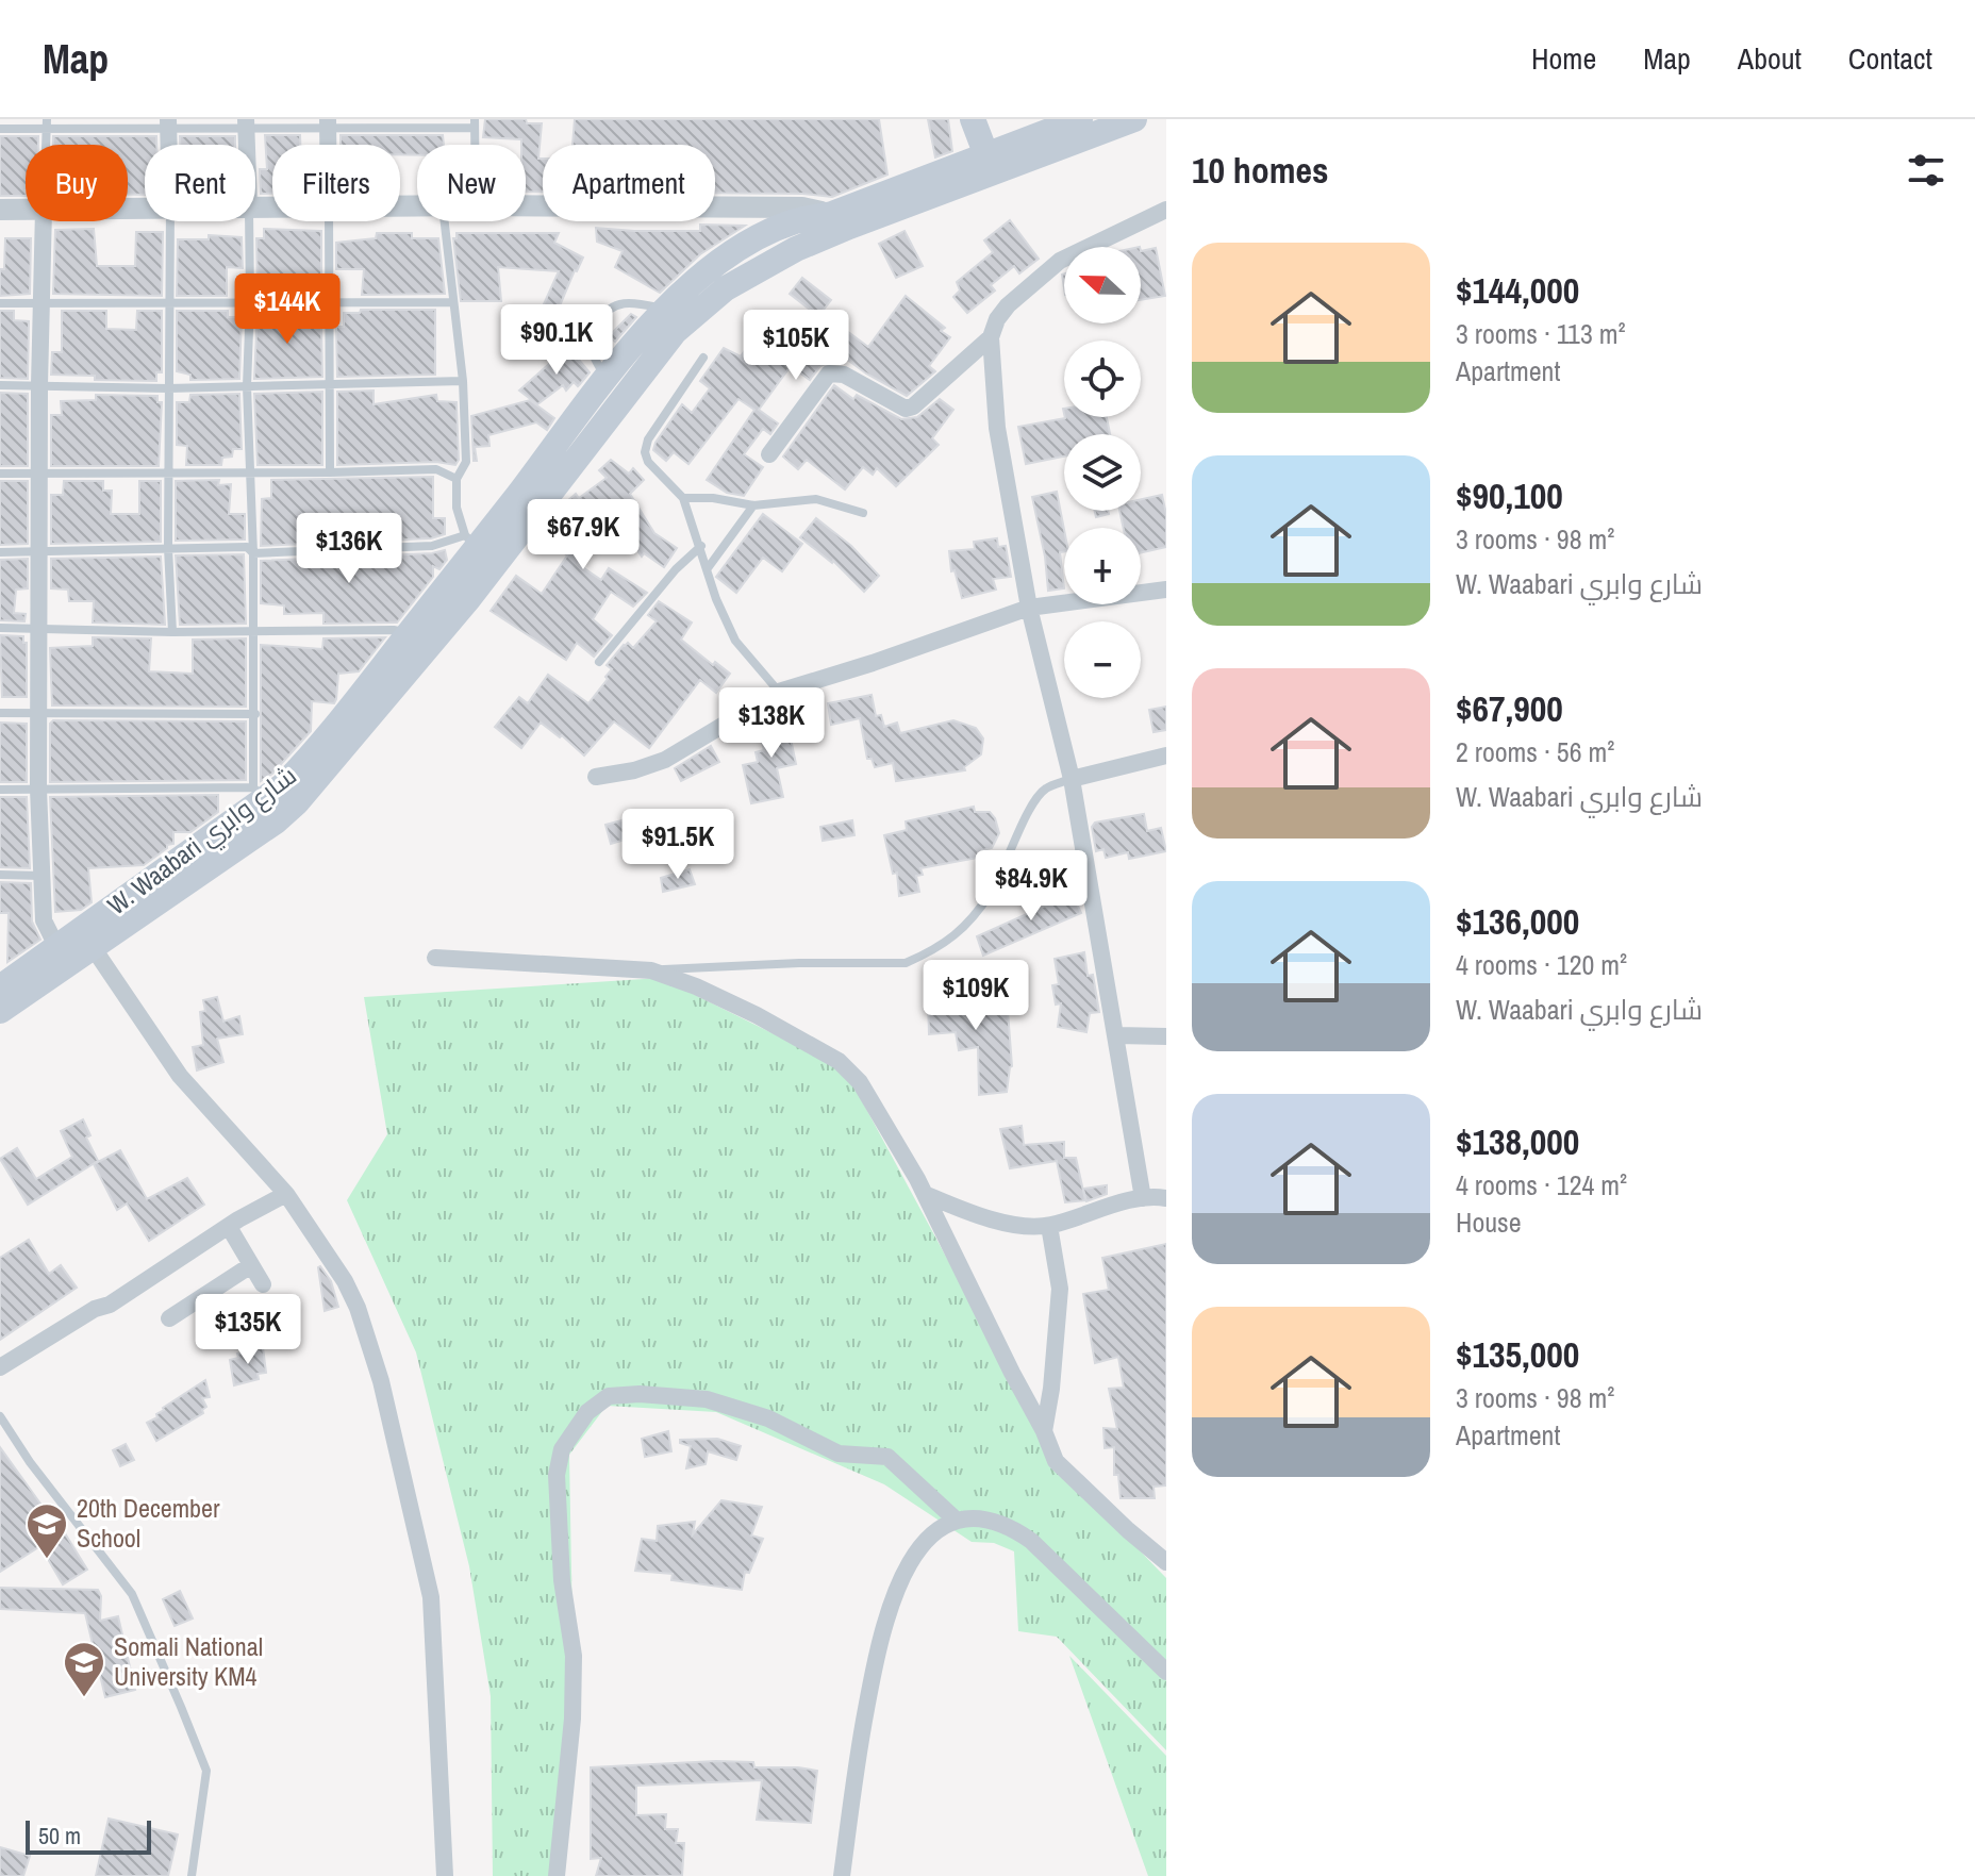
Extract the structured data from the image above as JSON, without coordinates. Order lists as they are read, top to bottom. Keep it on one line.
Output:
{"streets":{"main road":["W. Waabari شارع وابري"]},"places":{"school or university":["20th December School","Somali National University KM4"]},"scale_bar":"50 m","north":"left","page":{"header":"Map","nav":["Home","Map","About","Contact"],"heading":"10 homes","chip":["Buy","Rent","Filters","New","Apartment"],"list":[{"name":"$144,000","note":"3 rooms · 113 m² · Apartment"},{"name":"$90,100","note":"3 rooms · 98 m² · W. Waabari شارع وابري"},{"name":"$67,900","note":"2 rooms · 56 m² · W. Waabari شارع وابري"},{"name":"$136,000","note":"4 rooms · 120 m² · W. Waabari شارع وابري"},{"name":"$138,000","note":"4 rooms · 124 m² · House"},{"name":"$135,000","note":"3 rooms · 98 m² · Apartment"}],"map_buttons":["+","−"],"price":["$144K","$90.1K","$105K","$67.9K","$136K","$138K","$91.5K","$84.9K","$109K","$135K"],"scale":"50 m"}}
